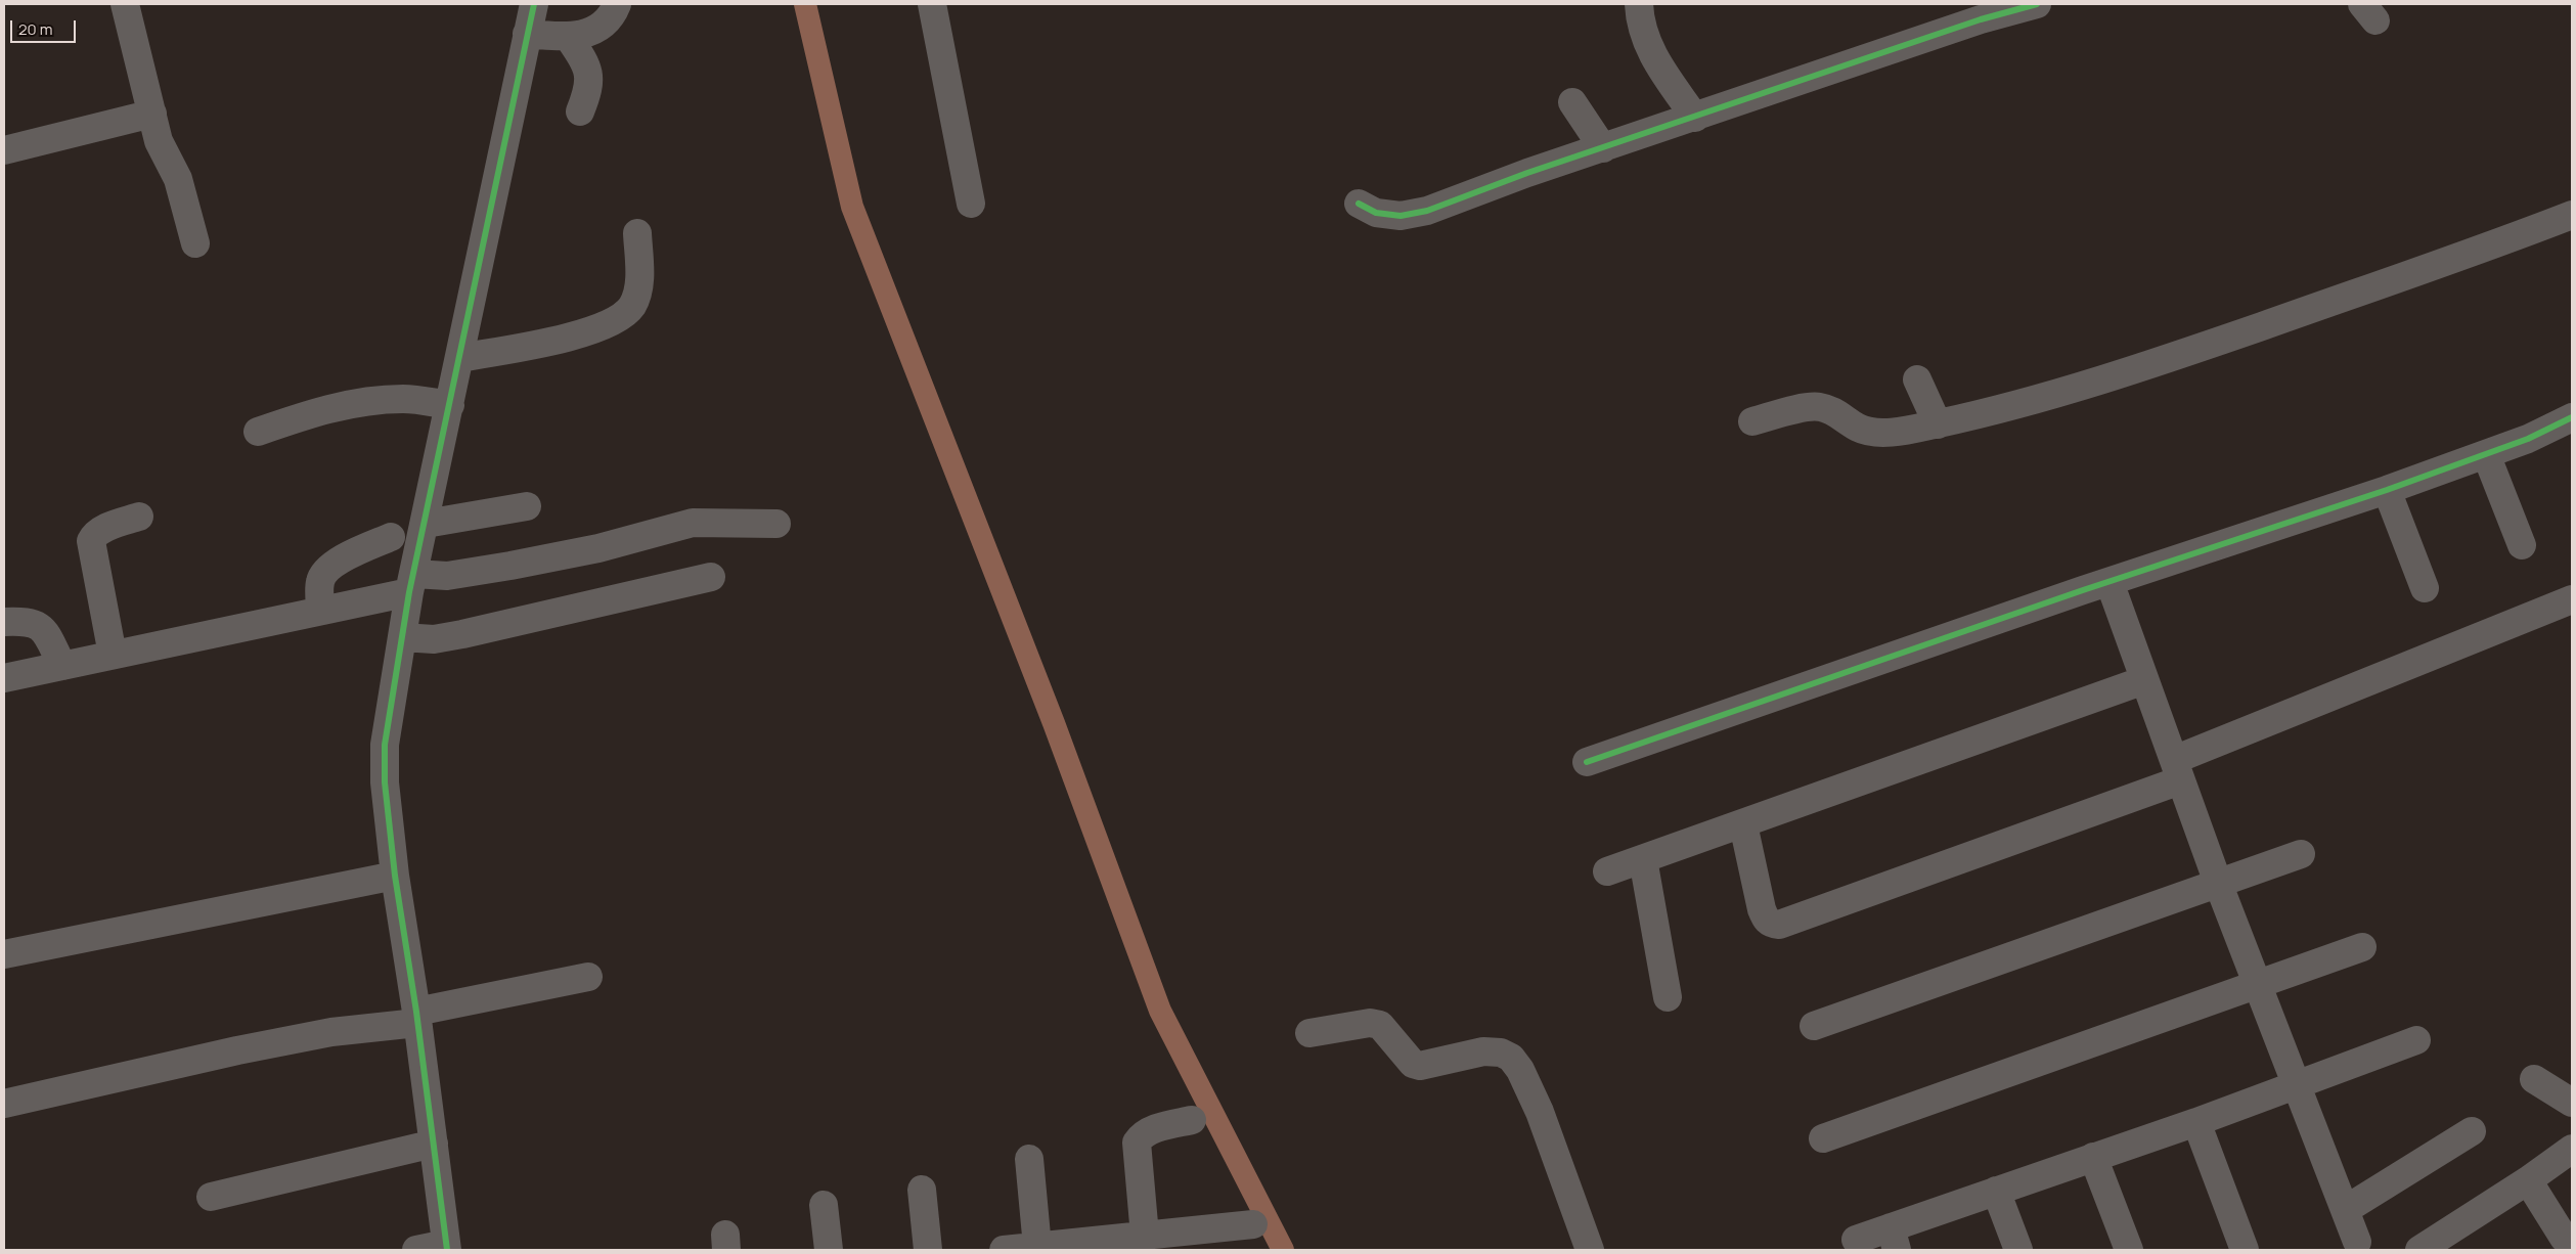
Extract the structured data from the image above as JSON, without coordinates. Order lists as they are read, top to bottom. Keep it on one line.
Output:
{"scale_bar":"20 m"}
